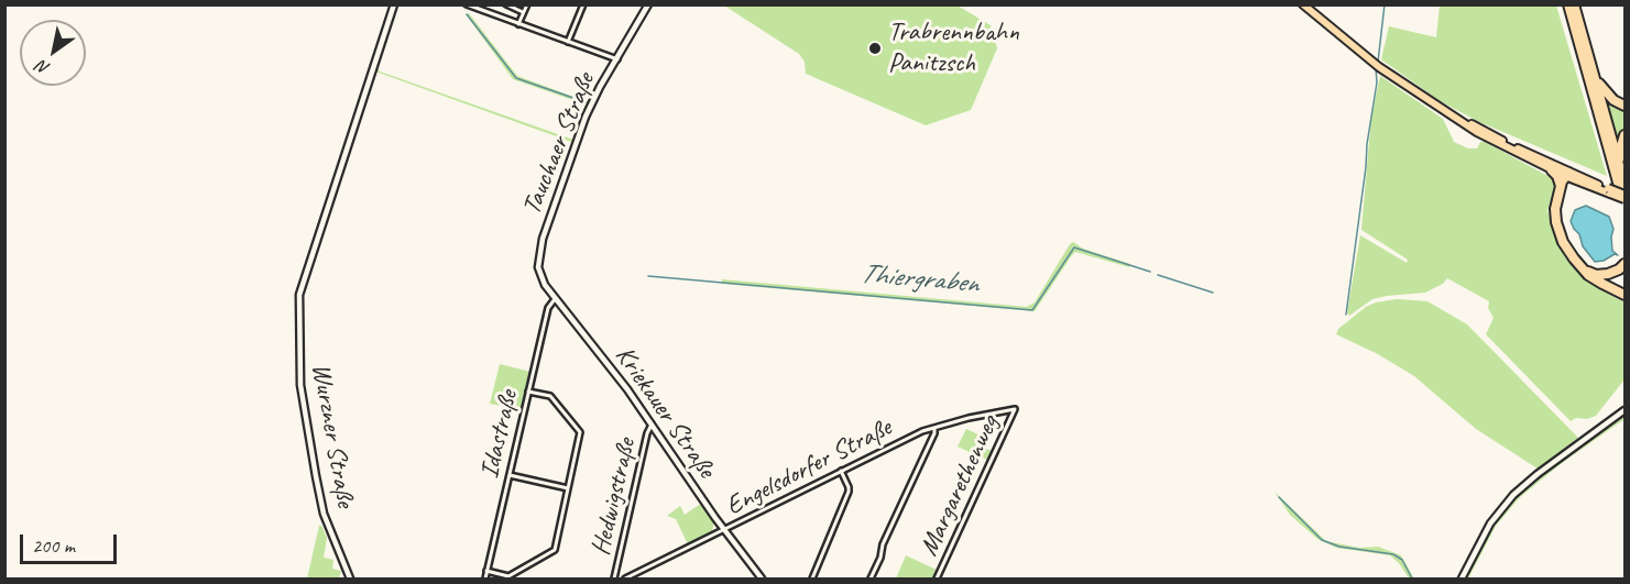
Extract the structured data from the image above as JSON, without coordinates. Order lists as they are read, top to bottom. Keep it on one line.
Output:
{"streets":{"street":["Tauchaer Straße","Kriekauer Straße","Idastraße","Wurzner Straße","Engelsdorfer Straße","Margarethenweg","Hedwigstraße"]},"crossings":[["Tauchaer Straße","Kriekauer Straße"],["Kriekauer Straße","Idastraße"],["Kriekauer Straße","Engelsdorfer Straße"],["Kriekauer Straße","Hedwigstraße"],["Engelsdorfer Straße","Margarethenweg"]],"water":["Thiergraben"],"places":["Trabrennbahn Panitzsch"],"scale_bar":"200 m","north":"bottom left"}
